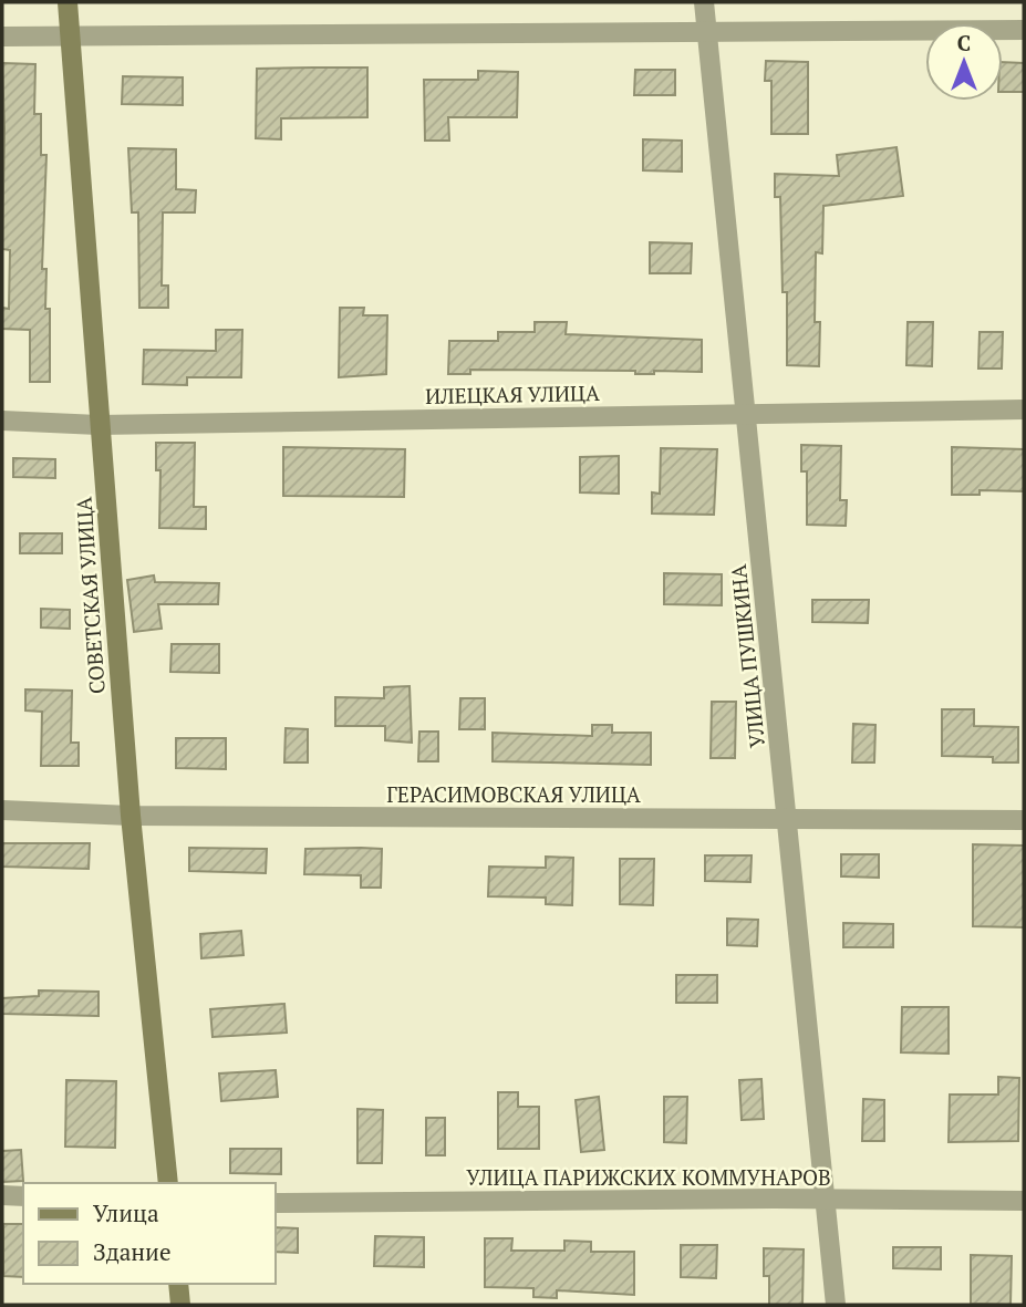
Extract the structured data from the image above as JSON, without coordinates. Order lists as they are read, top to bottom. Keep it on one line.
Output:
{"streets":{"street":["ИЛЕЦКАЯ УЛИЦА","СОВЕТСКАЯ УЛИЦА","УЛИЦА ПУШКИНА","ГЕРАСИМОВСКАЯ УЛИЦА","УЛИЦА ПАРИЖСКИХ КОММУНАРОВ"]},"crossings":[["ИЛЕЦКАЯ УЛИЦА","СОВЕТСКАЯ УЛИЦА"],["ИЛЕЦКАЯ УЛИЦА","УЛИЦА ПУШКИНА"],["СОВЕТСКАЯ УЛИЦА","ГЕРАСИМОВСКАЯ УЛИЦА"],["УЛИЦА ПУШКИНА","ГЕРАСИМОВСКАЯ УЛИЦА"],["УЛИЦА ПУШКИНА","УЛИЦА ПАРИЖСКИХ КОММУНАРОВ"]],"legend":["Улица","Здание"],"north":"top"}
